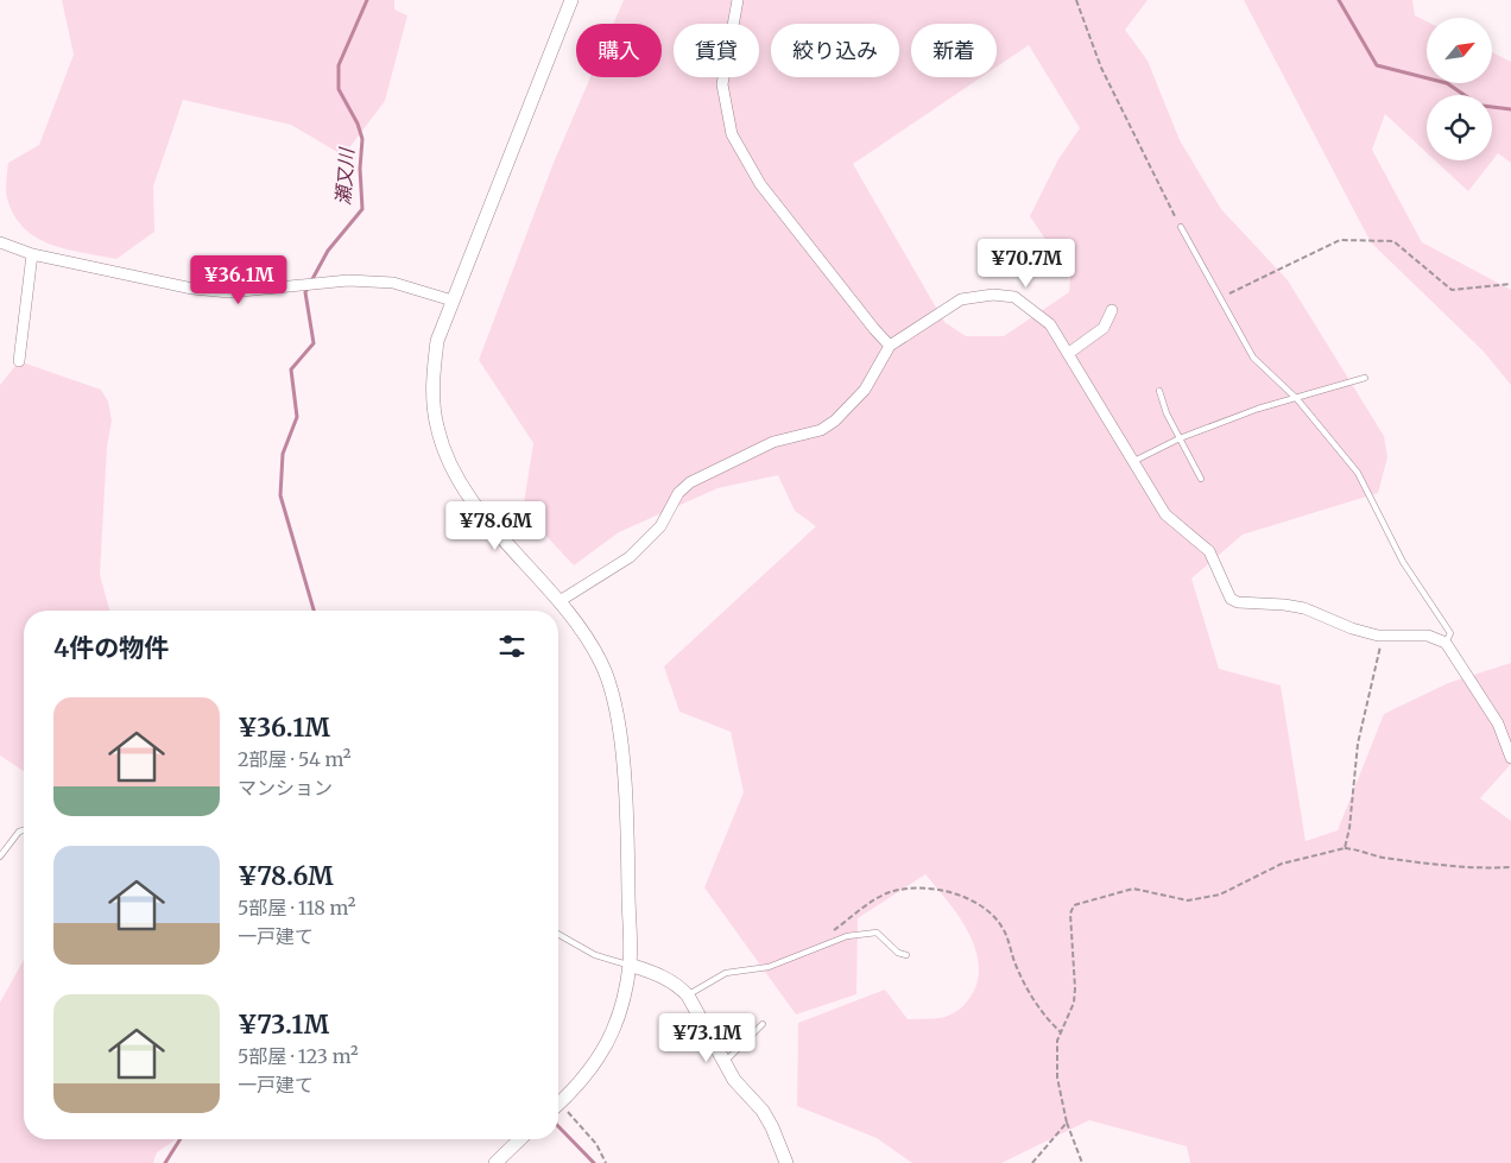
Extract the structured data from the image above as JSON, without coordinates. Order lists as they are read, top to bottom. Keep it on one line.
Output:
{"water":["瀬又川"],"north":"top right","page":{"chip":["購入","賃貸","絞り込み","新着"],"price":["¥70.7M","¥36.1M","¥78.6M","¥73.1M"],"heading":"4件の物件","list":[{"name":"¥36.1M","note":"2部屋 · 54 m² · マンション"},{"name":"¥78.6M","note":"5部屋 · 118 m² · 一戸建て"},{"name":"¥73.1M","note":"5部屋 · 123 m² · 一戸建て"}]}}
